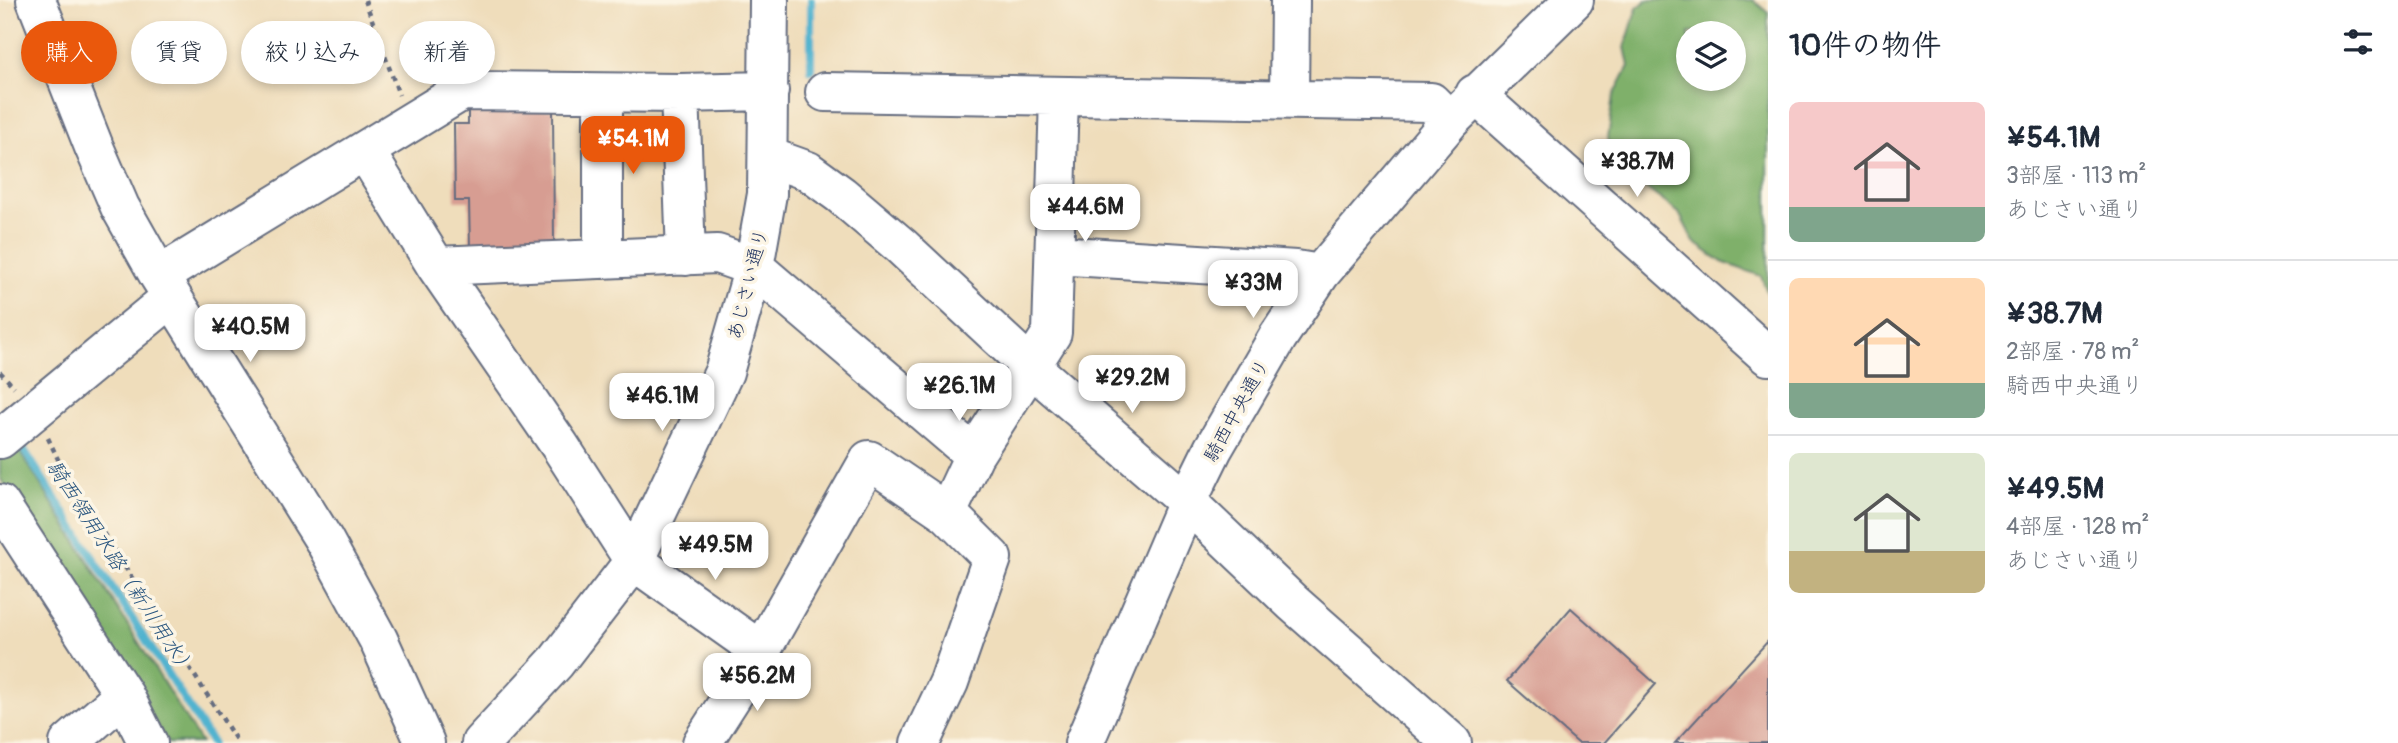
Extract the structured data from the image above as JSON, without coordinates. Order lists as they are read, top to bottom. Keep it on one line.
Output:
{"streets":{"street":["あじさい通り","騎西中央通り"]},"water":["騎西領用水路（新川用水）"],"page":{"heading":"10件の物件","chip":["購入","賃貸","絞り込み","新着"],"list":[{"name":"¥54.1M","note":"3部屋 · 113 m² · あじさい通り"},{"name":"¥38.7M","note":"2部屋 · 78 m² · 騎西中央通り"},{"name":"¥49.5M","note":"4部屋 · 128 m² · あじさい通り"}],"price":["¥54.1M","¥38.7M","¥44.6M","¥33M","¥40.5M","¥29.2M","¥26.1M","¥46.1M","¥49.5M","¥56.2M"]}}
